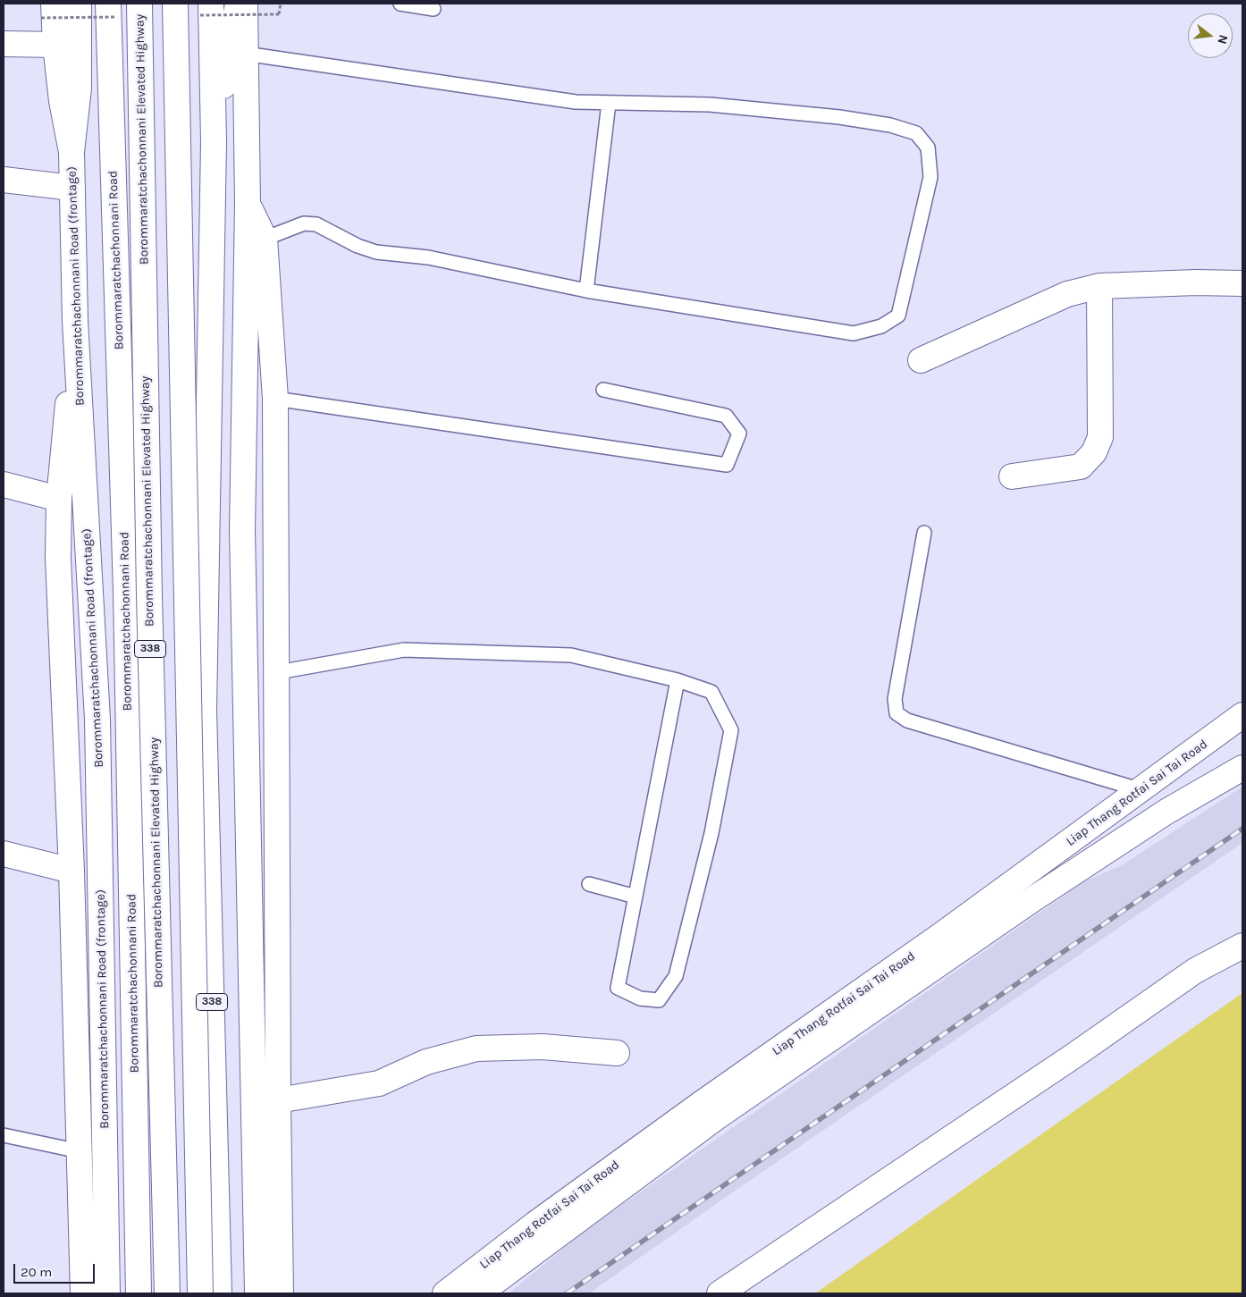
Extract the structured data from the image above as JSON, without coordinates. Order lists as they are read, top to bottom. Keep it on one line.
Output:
{"streets":{"main road":["Borommaratchachonnani Elevated Highway","Borommaratchachonnani Road","Borommaratchachonnani Road (frontage)","338","Liap Thang Rotfai Sai Tai Road"]},"scale_bar":"20 m","north":"right"}
